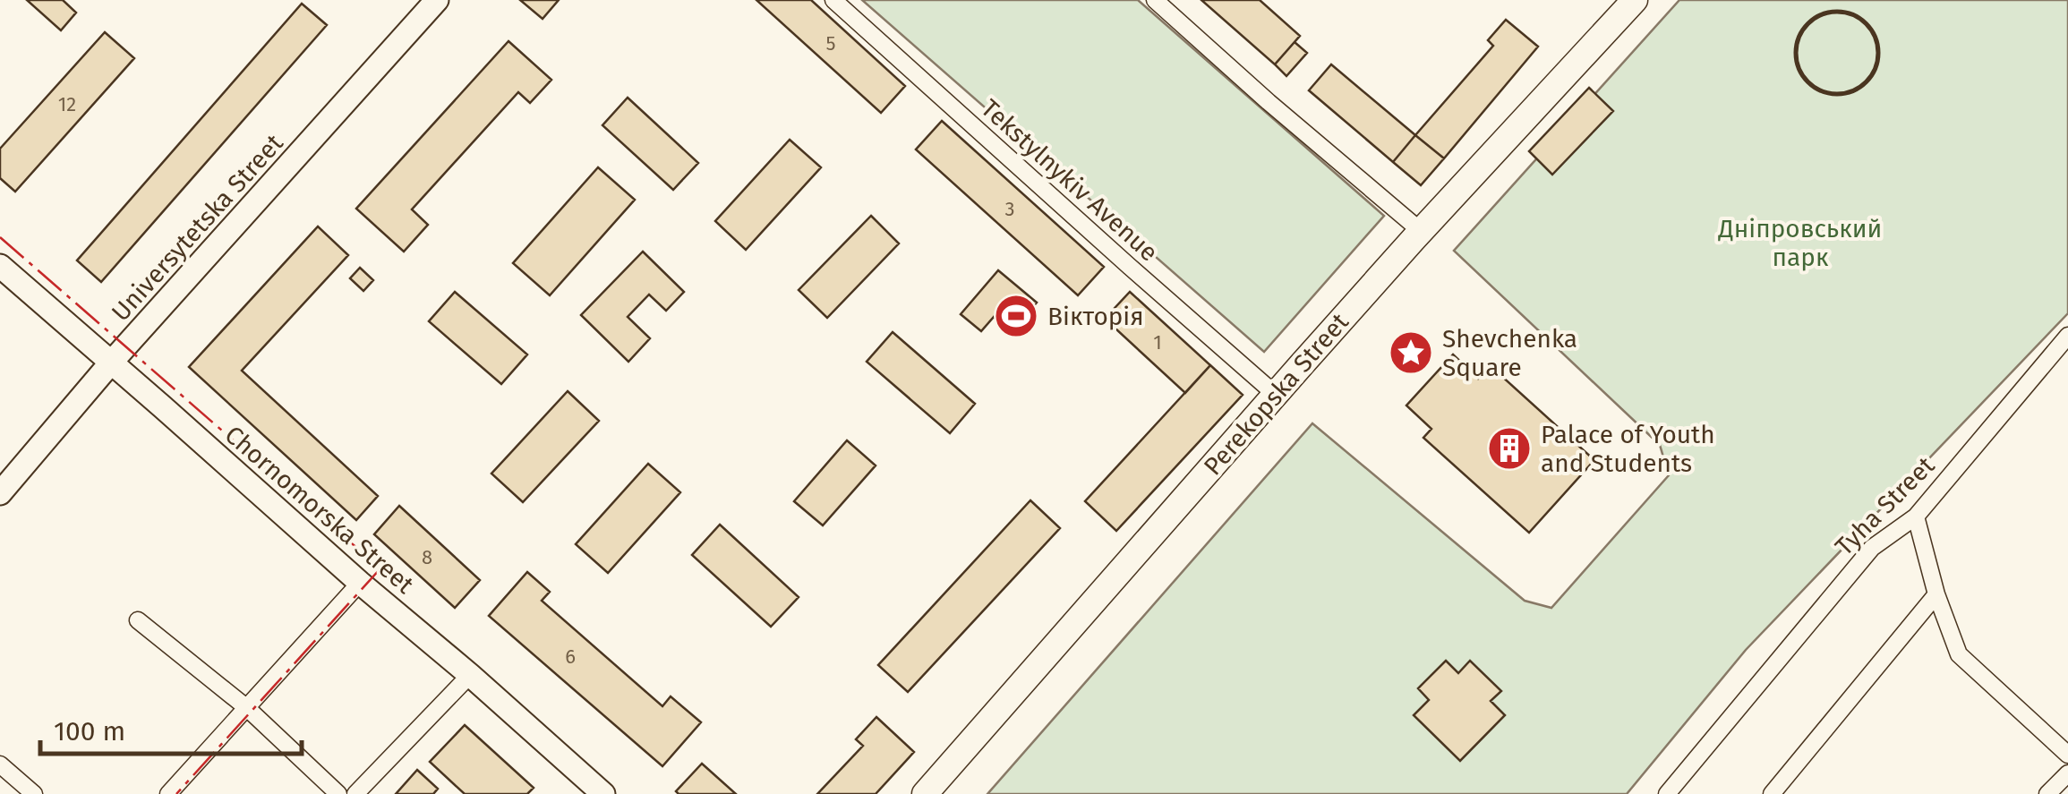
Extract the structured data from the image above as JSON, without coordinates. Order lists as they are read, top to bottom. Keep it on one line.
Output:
{"streets":{"main road":["Perekopska Street"],"street":["Tekstylnykiv Avenue","Universytetska Street","Tyha Street","Chornomorska Street"]},"crossings":[["Tekstylnykiv Avenue","Perekopska Street"],["Universytetska Street","Chornomorska Street"]],"parks":["Дніпровський парк"],"places":{"sports":["Вікторія"],"place":["Shevchenka Square"],"building":["Palace of Youth and Students"]},"house_numbers":["5","12","3","1","8","6"],"scale_bar":"100 m"}
